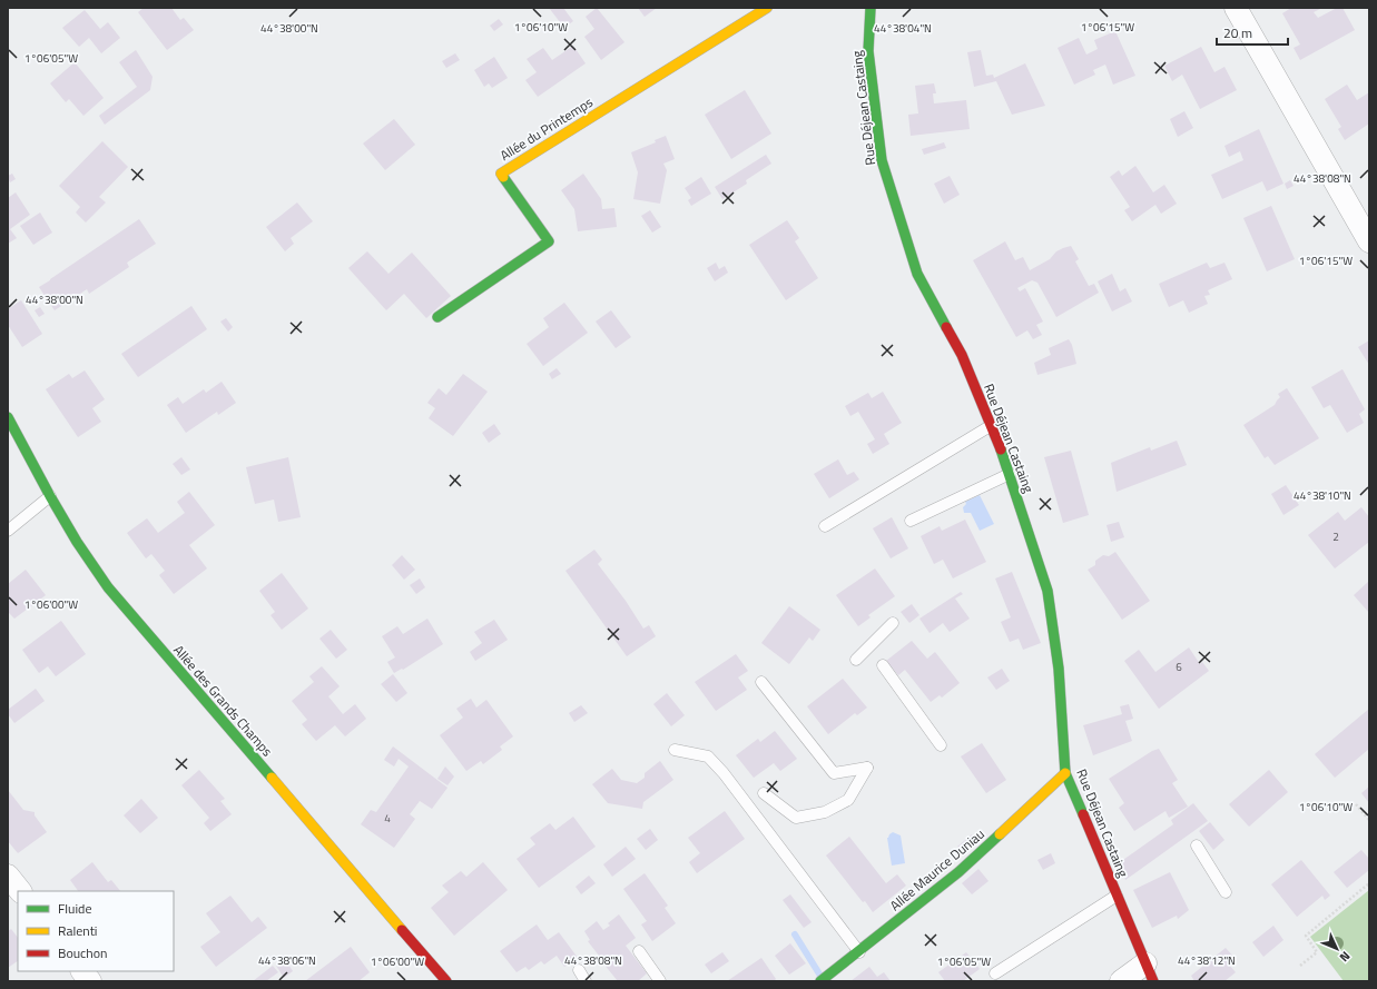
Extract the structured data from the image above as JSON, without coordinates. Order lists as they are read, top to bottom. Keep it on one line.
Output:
{"streets":{"street":["Rue Déjean Castaing","Allée du Printemps","Allée des Grands Champs","Allée Maurice Duniau"]},"crossings":[["Rue Déjean Castaing","Allée Maurice Duniau"]],"house_numbers":["2","6","4"],"legend":["Fluide","Ralenti","Bouchon"],"scale_bar":"20 m","north":"bottom right","coordinates":["1°06'15\"W","1°06'10\"W","44°38'00\"N","44°38'04\"N","1°06'05\"W","44°38'08\"N","44°38'10\"N","1°06'00\"W","44°38'06\"N","44°38'12\"N"]}
